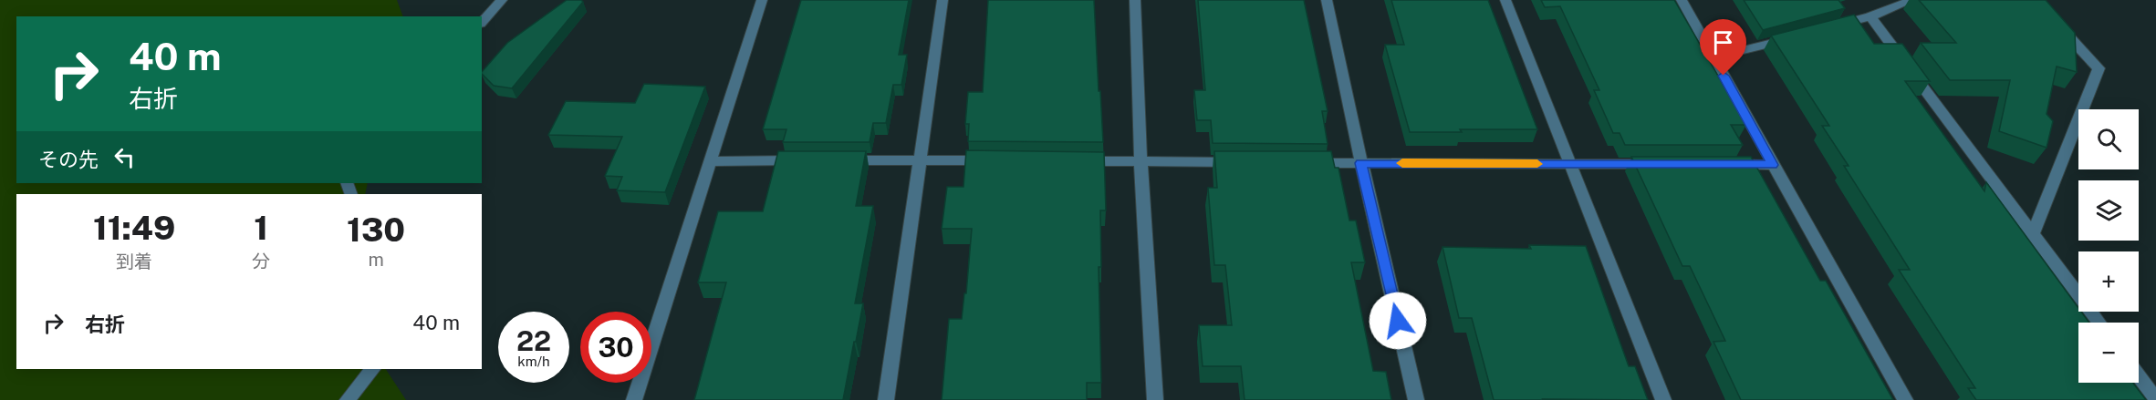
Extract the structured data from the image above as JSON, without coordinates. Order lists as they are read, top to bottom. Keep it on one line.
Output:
{"page":{"turn":["40 m","右折"],"map_buttons":["+","−"],"then":"その先","eta":["11:49","到着","1","分","130","m"],"list":[{"name":"右折","value":"40 m"}],"speed":"22 km/h","limit":"30"}}
